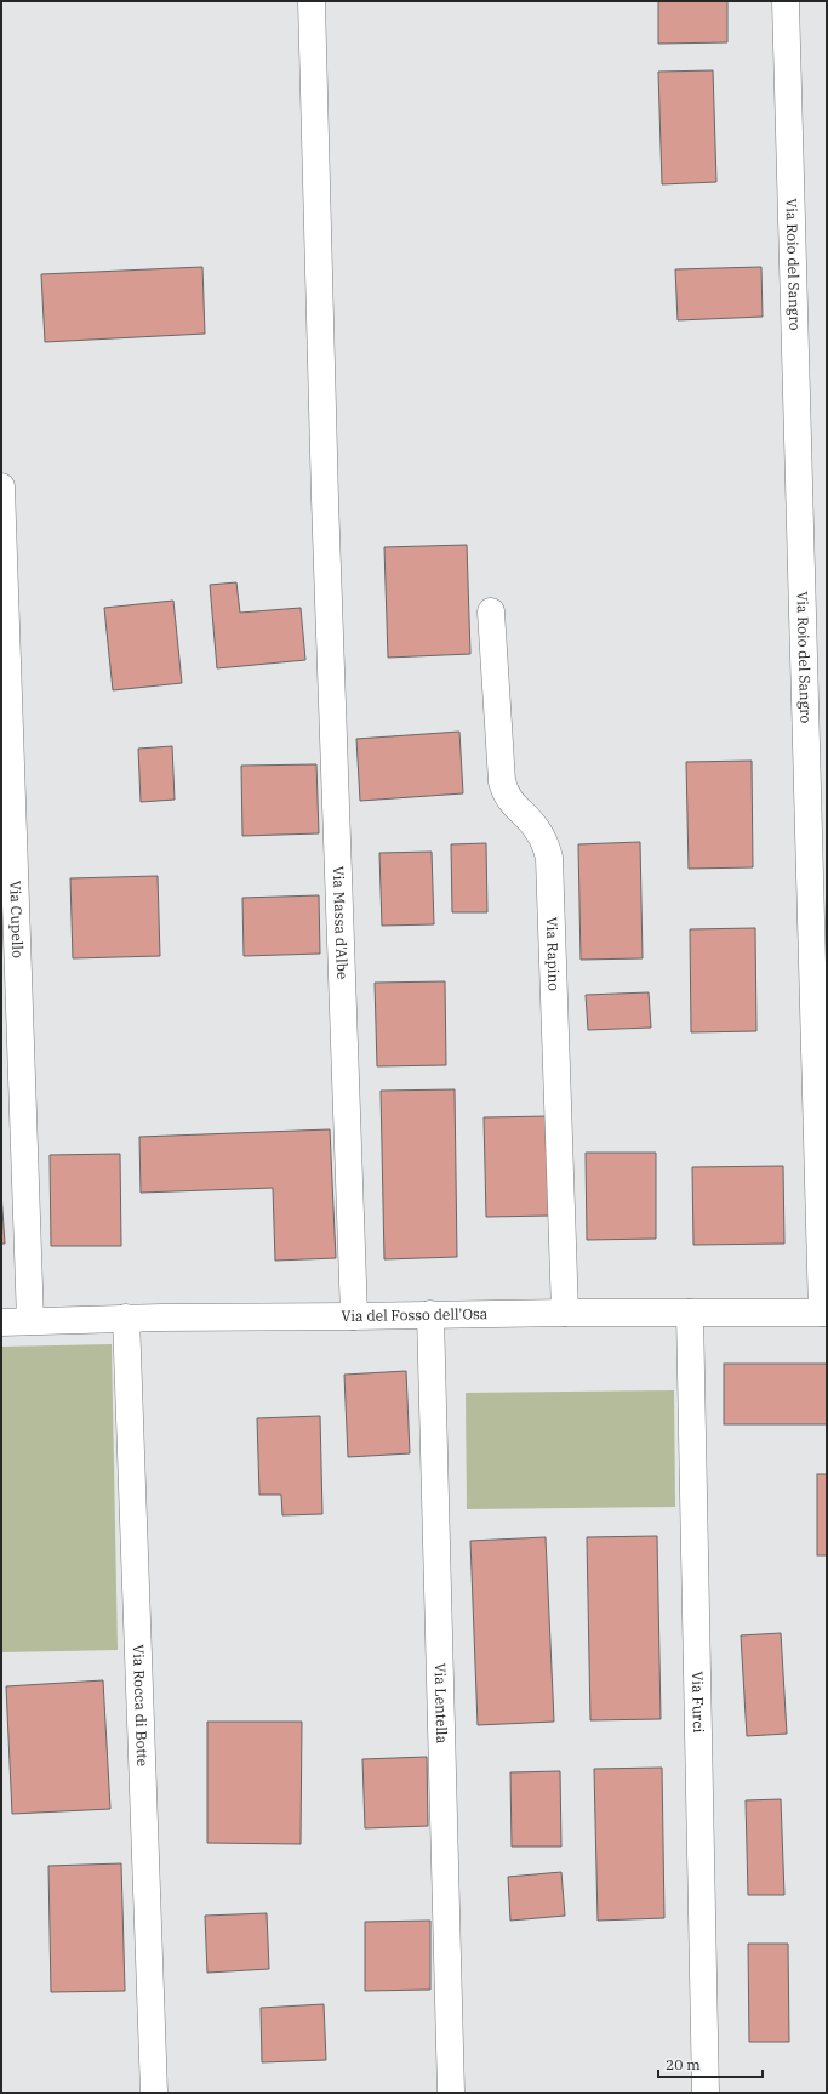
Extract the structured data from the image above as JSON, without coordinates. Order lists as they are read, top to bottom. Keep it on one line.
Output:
{"streets":{"street":["Via Roio del Sangro","Via Cupello","Via Massa d'Albe","Via Rapino","Via del Fosso dell'Osa","Via Furci","Via Lentella","Via Rocca di Botte"]},"crossings":[["Via Roio del Sangro","Via del Fosso dell'Osa"],["Via Cupello","Via del Fosso dell'Osa"],["Via Massa d'Albe","Via del Fosso dell'Osa"],["Via Rapino","Via del Fosso dell'Osa"],["Via del Fosso dell'Osa","Via Furci"],["Via del Fosso dell'Osa","Via Lentella"],["Via del Fosso dell'Osa","Via Rocca di Botte"]],"scale_bar":"20 m"}
